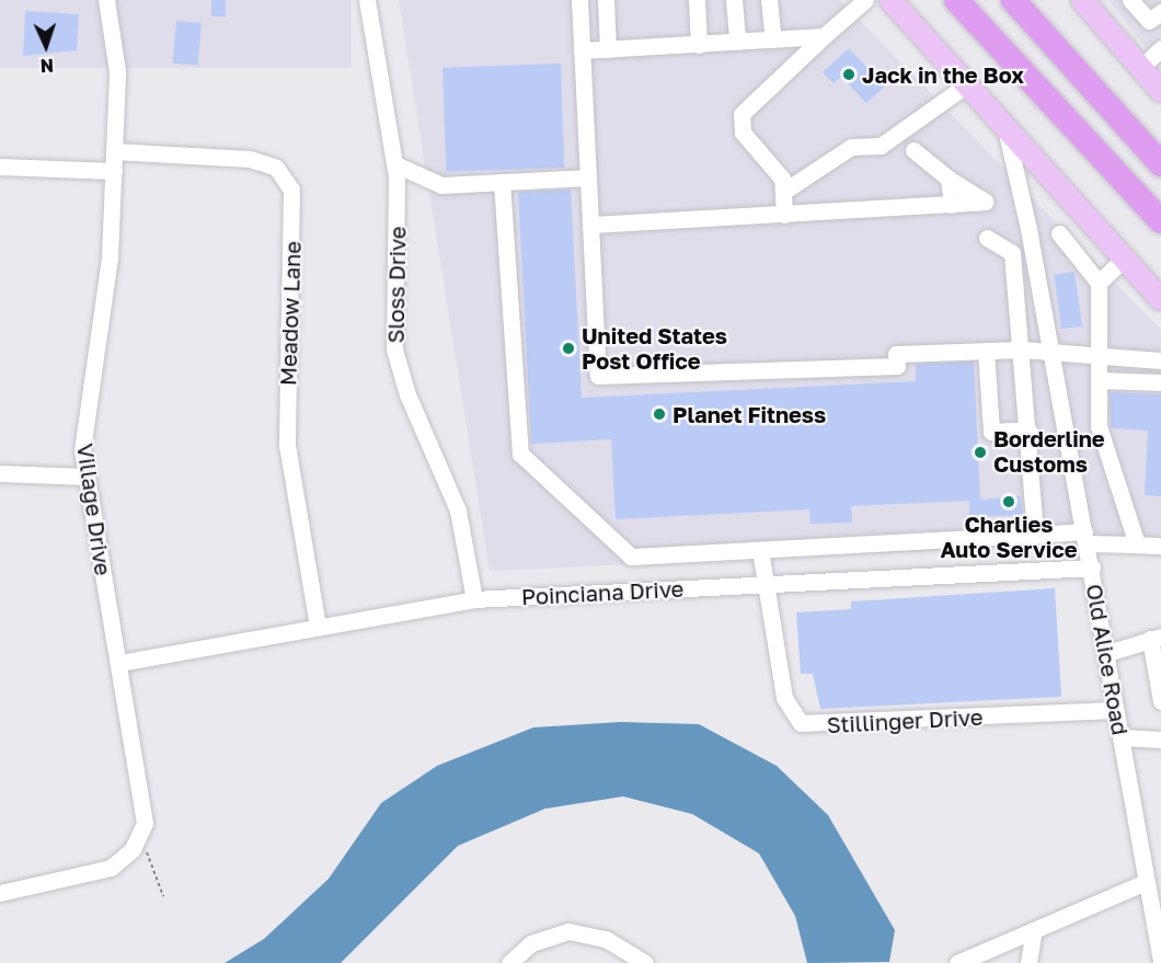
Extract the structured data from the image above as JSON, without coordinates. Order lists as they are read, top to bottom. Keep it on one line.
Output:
{"streets":{"street":["Sloss Drive","Meadow Lane","Village Drive","Poinciana Drive","Old Alice Road","Stillinger Drive"]},"crossings":[["Sloss Drive","Poinciana Drive"],["Meadow Lane","Village Drive"],["Meadow Lane","Poinciana Drive"],["Village Drive","Poinciana Drive"],["Poinciana Drive","Old Alice Road"],["Poinciana Drive","Stillinger Drive"],["Old Alice Road","Stillinger Drive"]],"places":["Jack in the Box","United States Post Office","Planet Fitness","Borderline Customs","Charlies Auto Service"],"north":"bottom"}
